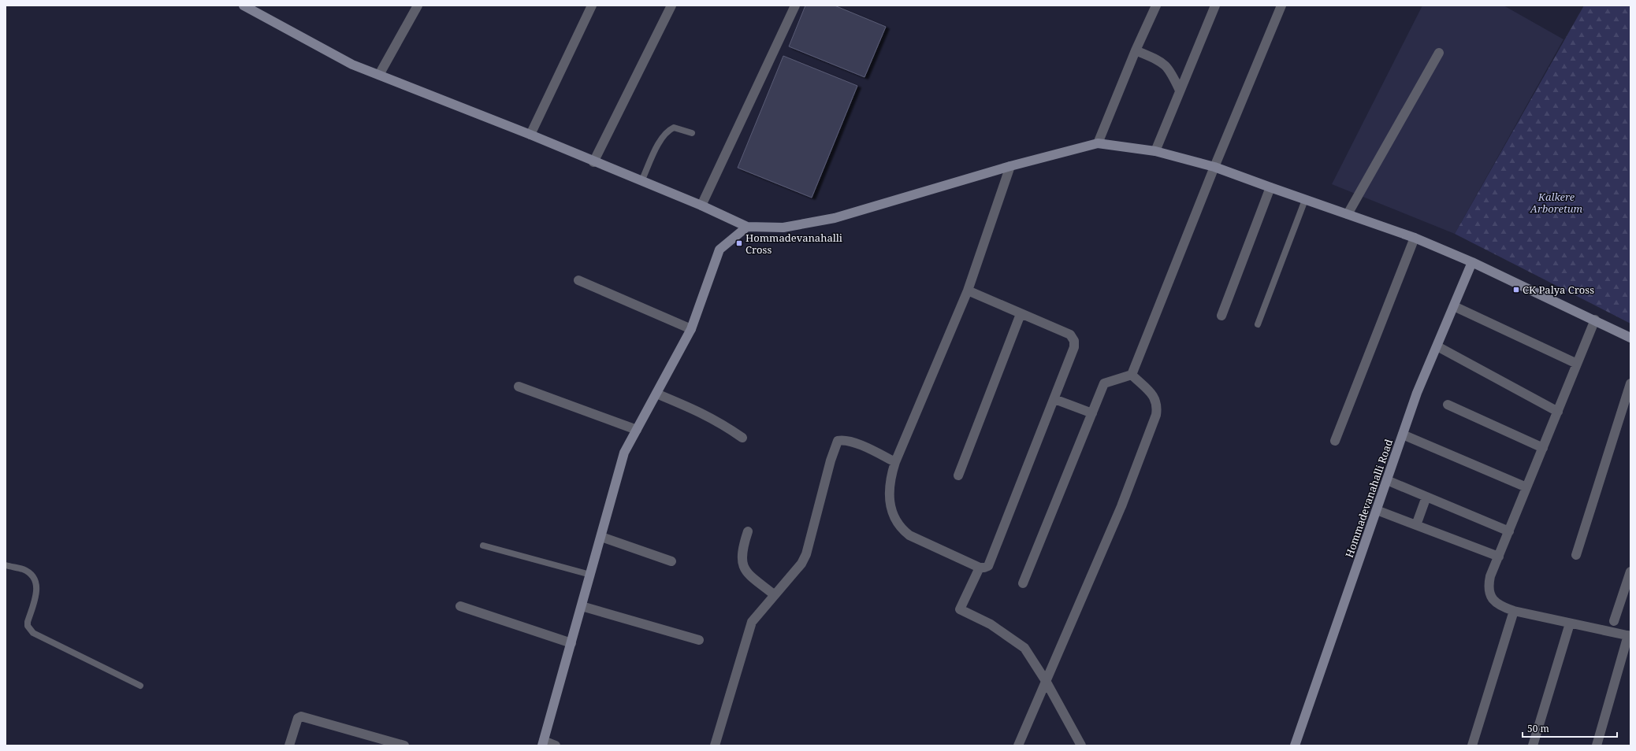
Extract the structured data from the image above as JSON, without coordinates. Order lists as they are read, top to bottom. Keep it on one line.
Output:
{"streets":{"main road":["Hommadevanahalli Road"]},"parks":["Kalkere Arboretum"],"places":{"transit":["Hommadevanahalli Cross","CK Palya Cross"]},"scale_bar":"50 m"}
